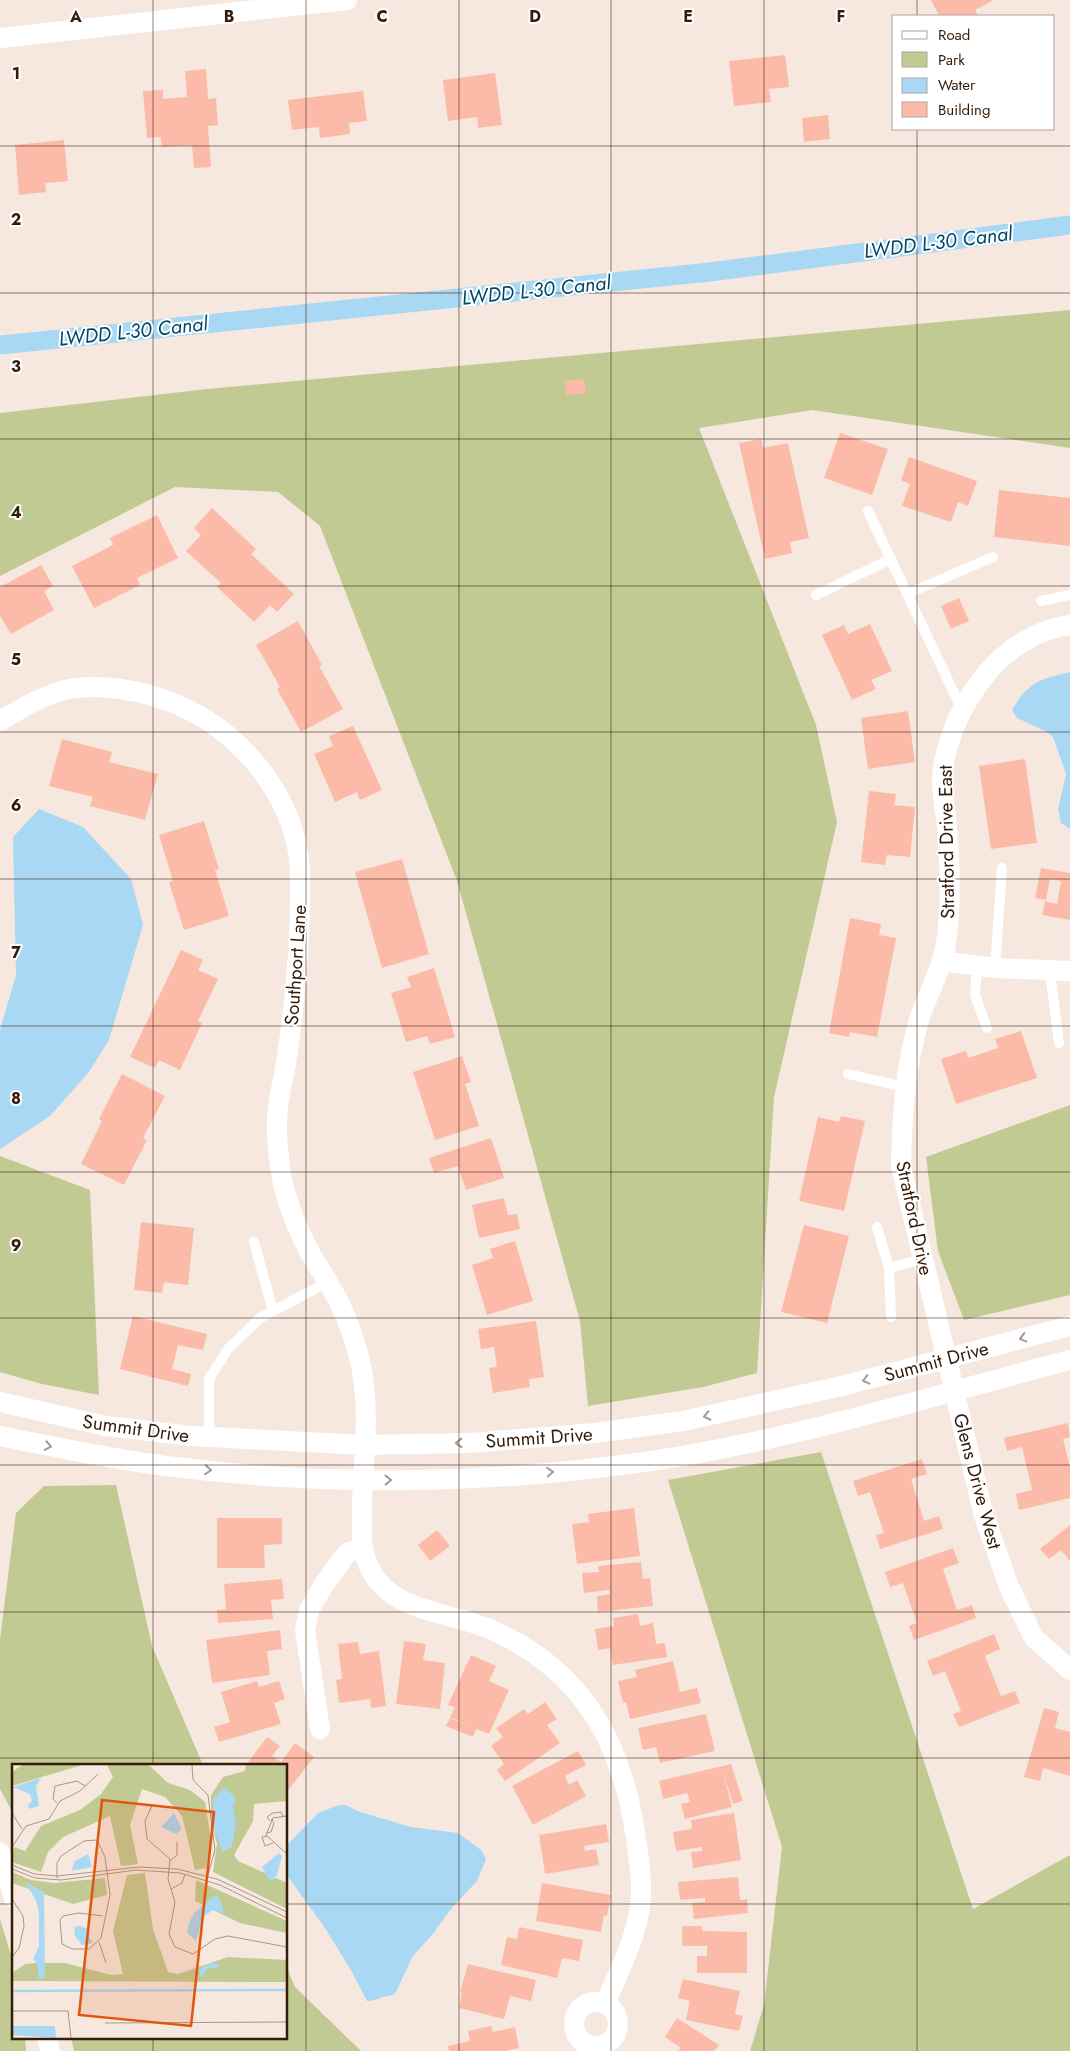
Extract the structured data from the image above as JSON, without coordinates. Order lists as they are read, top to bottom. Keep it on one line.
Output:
{"streets":{"street":["Stratford Drive East","Southport Lane","Stratford Drive","Summit Drive","Glens Drive West"]},"crossings":[["Stratford Drive East","Stratford Drive"],["Southport Lane","Summit Drive"],["Stratford Drive","Summit Drive"],["Stratford Drive","Glens Drive West"],["Summit Drive","Glens Drive West"]],"water":["LWDD L-30 Canal"],"legend":["Road","Park","Water","Building"],"grid":{"columns":["A","B","C","D","E","F"],"rows":["1","2","3","4","5","6","7","8","9"]}}
